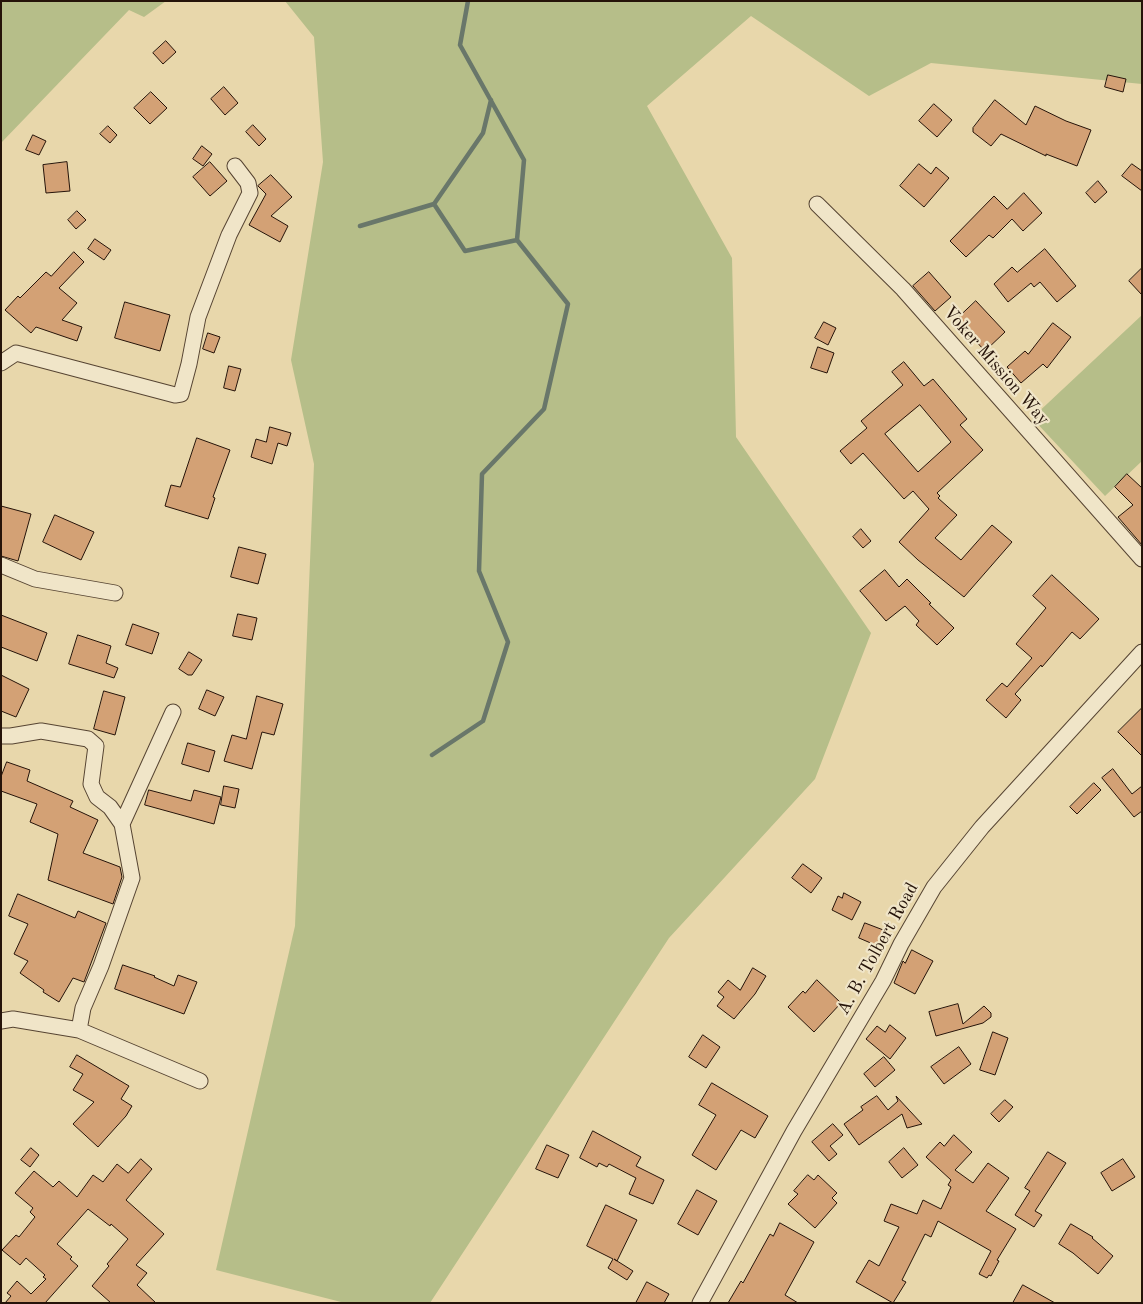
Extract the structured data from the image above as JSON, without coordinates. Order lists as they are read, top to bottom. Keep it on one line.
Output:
{"streets":{"street":["Voker Mission Way","A. B. Tolbert Road"]}}
